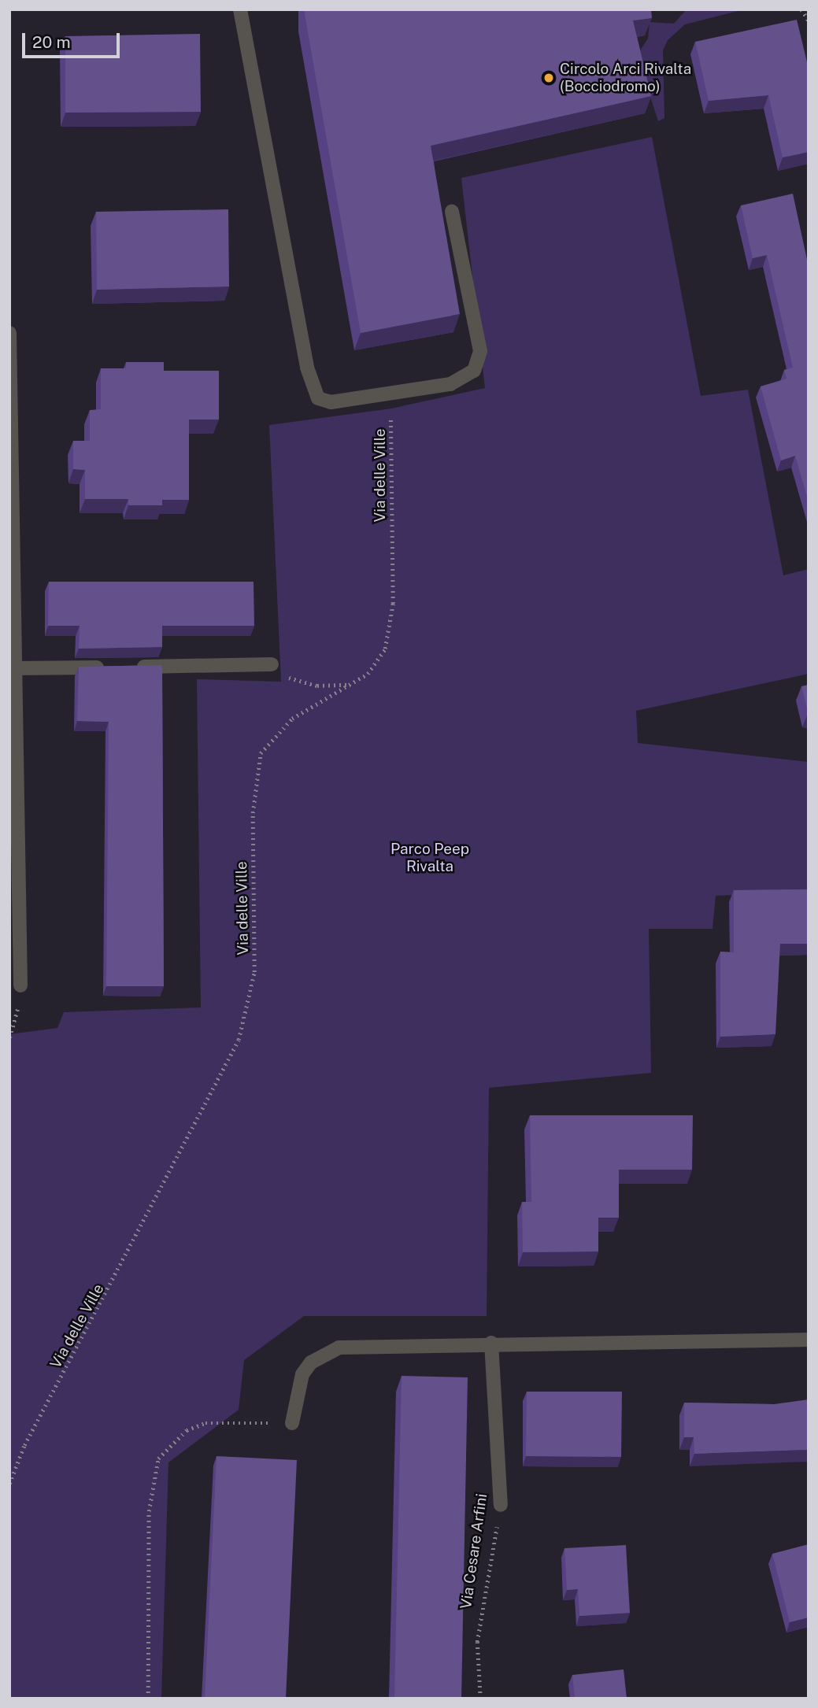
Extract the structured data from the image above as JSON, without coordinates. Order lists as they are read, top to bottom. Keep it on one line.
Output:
{"streets":{"street":["Via Cesare Arfini"],"path":["Via delle Ville"]},"parks":["Parco Peep Rivalta"],"places":["Circolo Arci Rivalta (Bocciodromo)"],"scale_bar":"20 m"}
